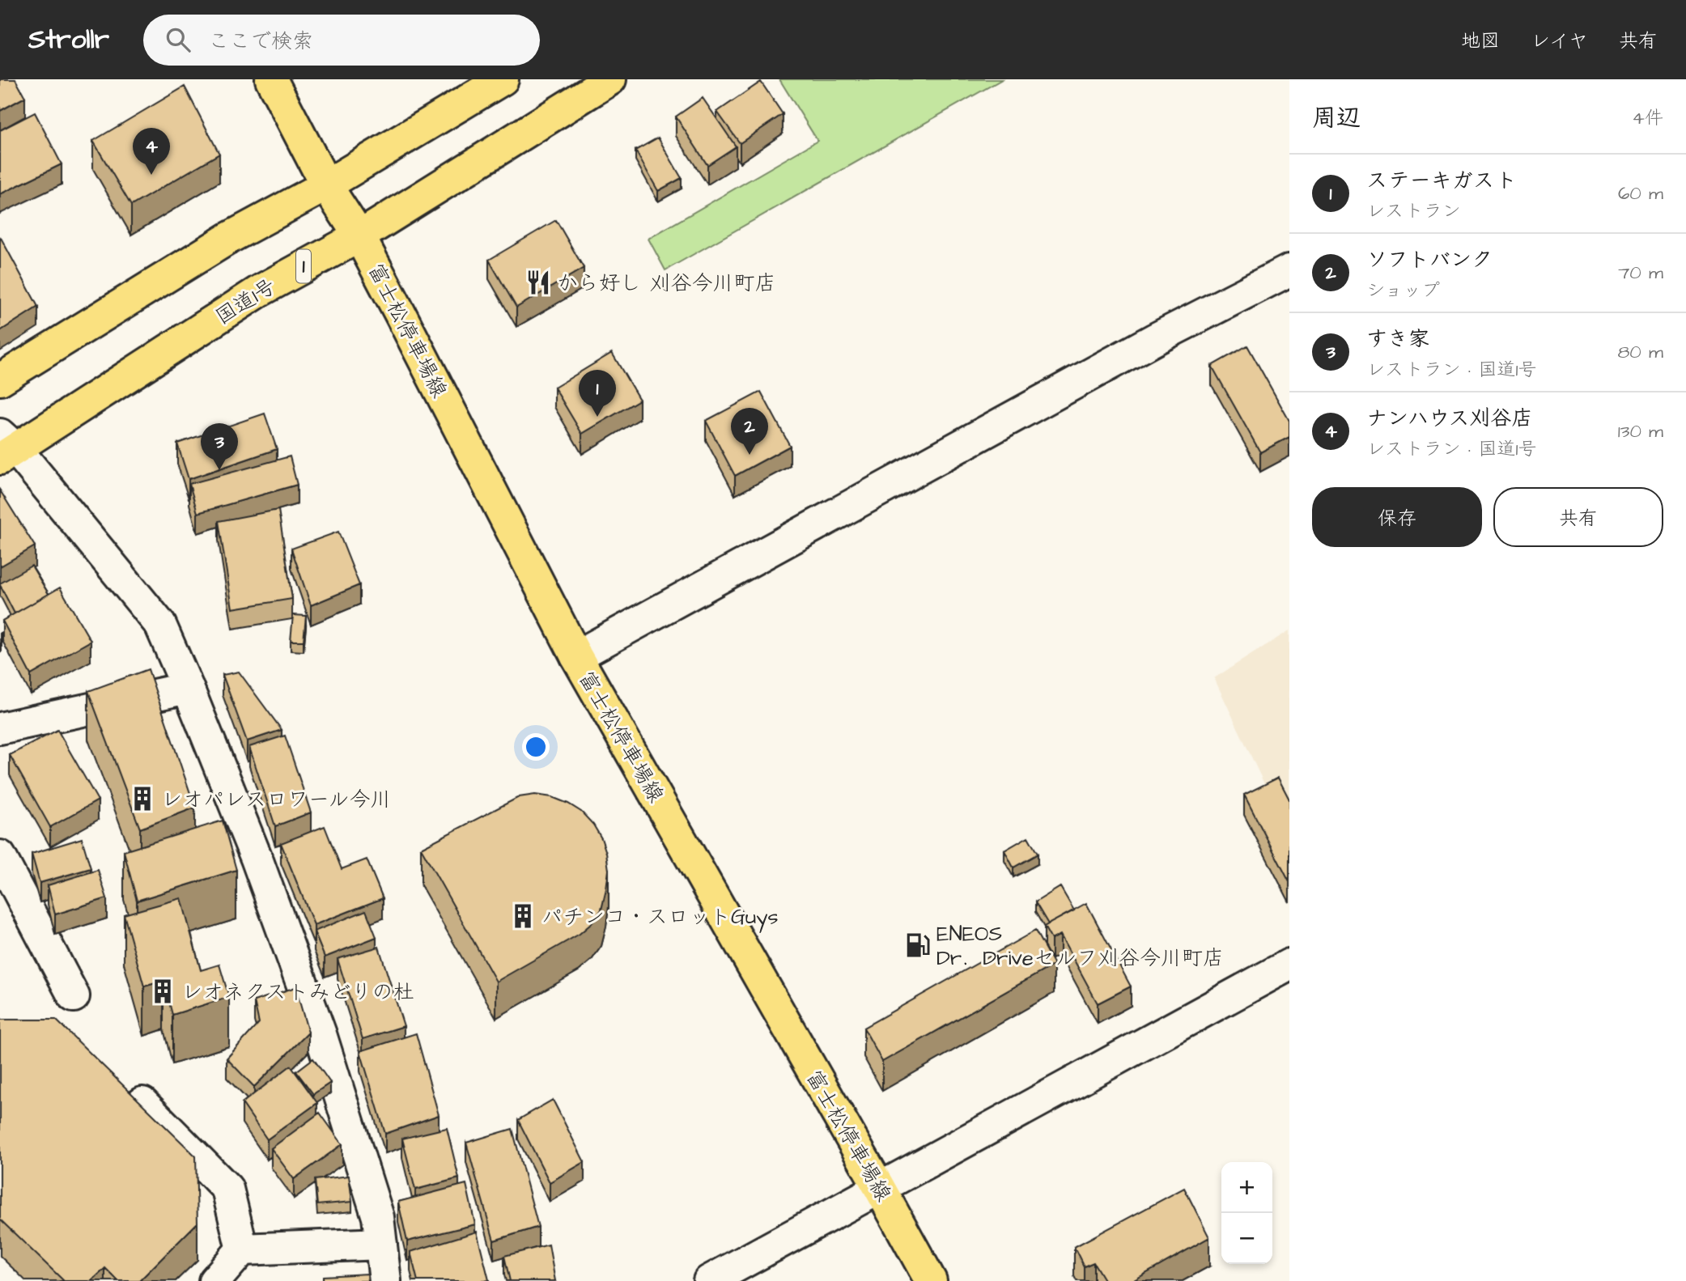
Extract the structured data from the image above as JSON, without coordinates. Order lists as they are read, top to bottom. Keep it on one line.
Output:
{"streets":{"main road":["1","国道1号","富士松停車場線"]},"crossings":[["国道1号","富士松停車場線"]],"places":{"restaurant":["から好し 刈谷今川町店"],"building":["レオパレスロワール今川","パチンコ・スロットGuys","レオネクストみどりの杜"],"fuel station":["ENEOS Dr．Driveセルフ刈谷今川町店"]},"page":{"header":"Strollr","search":"ここで検索","nav":["地図","レイヤ","共有"],"heading":["周辺","4件"],"pins":["4","1","2","3"],"list":[{"mark":"1","name":"ステーキガスト","note":"レストラン","value":"60 m"},{"mark":"2","name":"ソフトバンク","note":"ショップ","value":"70 m"},{"mark":"3","name":"すき家","note":"レストラン · 国道1号","value":"80 m"},{"mark":"4","name":"ナンハウス刈谷店","note":"レストラン · 国道1号","value":"130 m"}],"buttons":["保存","共有"],"map_buttons":["+","−"]}}
